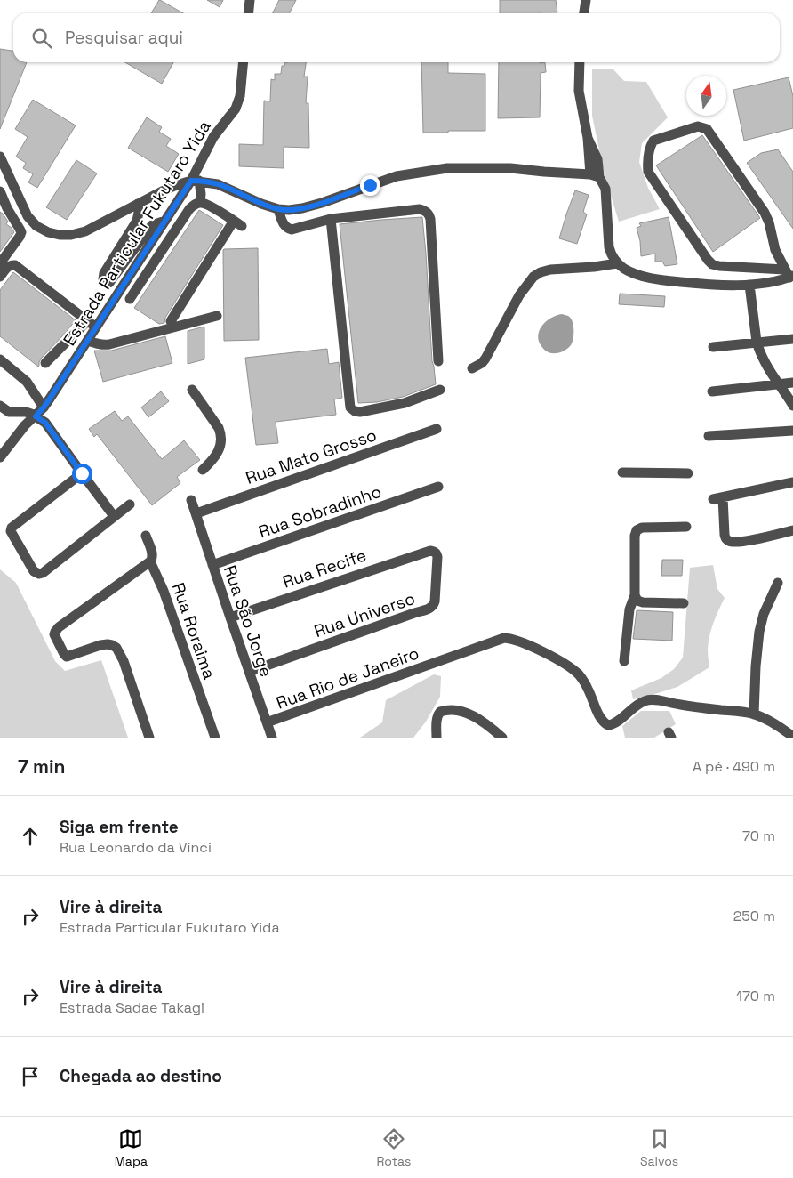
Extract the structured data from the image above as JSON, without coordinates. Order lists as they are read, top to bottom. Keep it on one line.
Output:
{"streets":{"street":["Estrada Particular Fukutaro Yida","Rua Mato Grosso","Rua Sobradinho","Rua Recife","Rua Universo","Rua São Jorge","Rua Roraima","Rua Rio de Janeiro"]},"crossings":[["Rua Mato Grosso","Rua São Jorge"],["Rua Sobradinho","Rua São Jorge"],["Rua Recife","Rua Universo"],["Rua Recife","Rua São Jorge"],["Rua Universo","Rua São Jorge"],["Rua São Jorge","Rua Rio de Janeiro"]],"north":"top","page":{"search":"Pesquisar aqui","heading":["7 min","A pé · 490 m"],"list":[["Siga em frente","Rua Leonardo da Vinci","70 m"],["Vire à direita","Estrada Particular Fukutaro Yida","250 m"],["Vire à direita","Estrada Sadae Takagi","170 m"],"Chegada ao destino"],"nav":["Mapa","Rotas","Salvos"]}}
